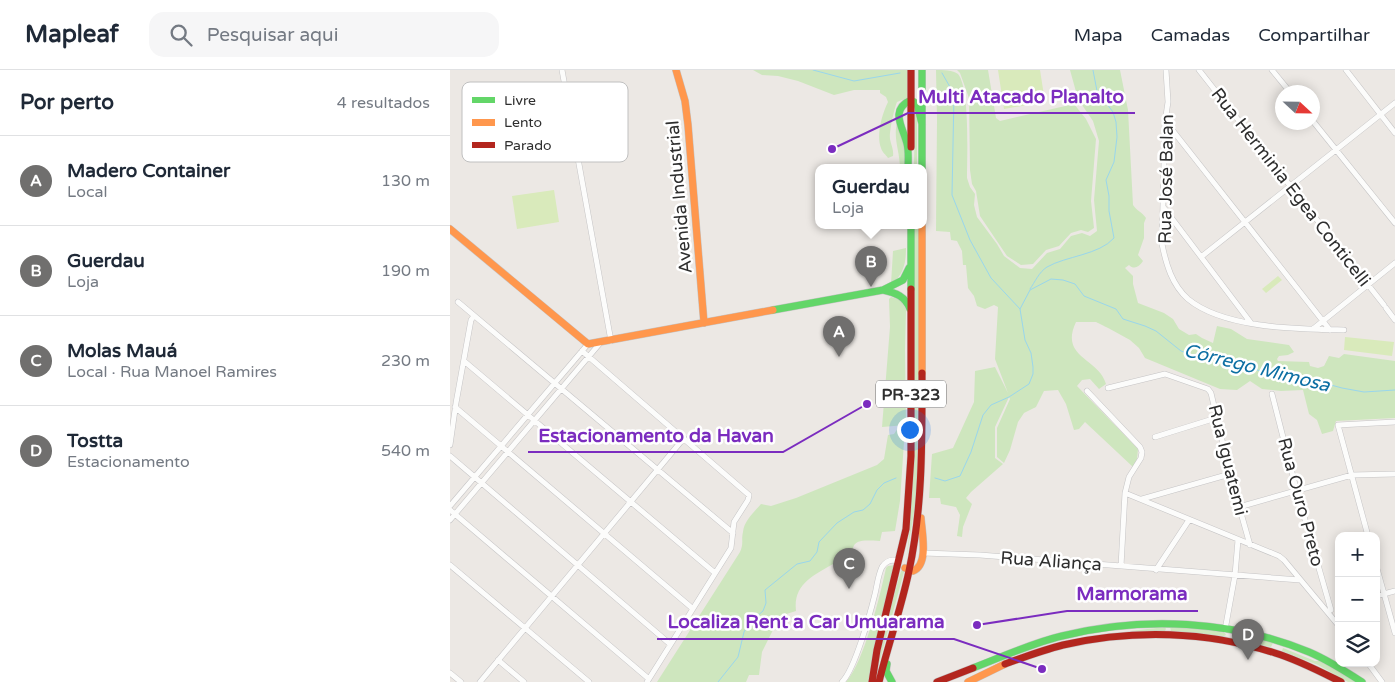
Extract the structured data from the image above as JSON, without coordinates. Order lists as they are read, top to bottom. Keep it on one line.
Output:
{"streets":{"main road":["Avenida Industrial","PR-323"],"street":["Rua José Balan","Rua Herminia Egea Conticelli","Rua Iguatemi","Rua Ouro Preto","Rua Aliança"]},"water":["Córrego Mimosa"],"places":["Multi Atacado Planalto","Estacionamento da Havan","Marmorama","Localiza Rent a Car Umuarama"],"legend":["Livre","Lento","Parado"],"north":"right","page":{"header":"Mapleaf","search":"Pesquisar aqui","nav":["Mapa","Camadas","Compartilhar"],"heading":["Por perto","4 resultados"],"list":[{"mark":"A","name":"Madero Container","note":"Local","value":"130 m"},{"mark":"B","name":"Guerdau","note":"Loja","value":"190 m"},{"mark":"C","name":"Molas Mauá","note":"Local · Rua Manoel Ramires","value":"230 m"},{"mark":"D","name":"Tostta","note":"Estacionamento","value":"540 m"}],"popup":["Guerdau","Loja"],"pins":["B","A","C","D"],"map_buttons":["+","−"]}}
